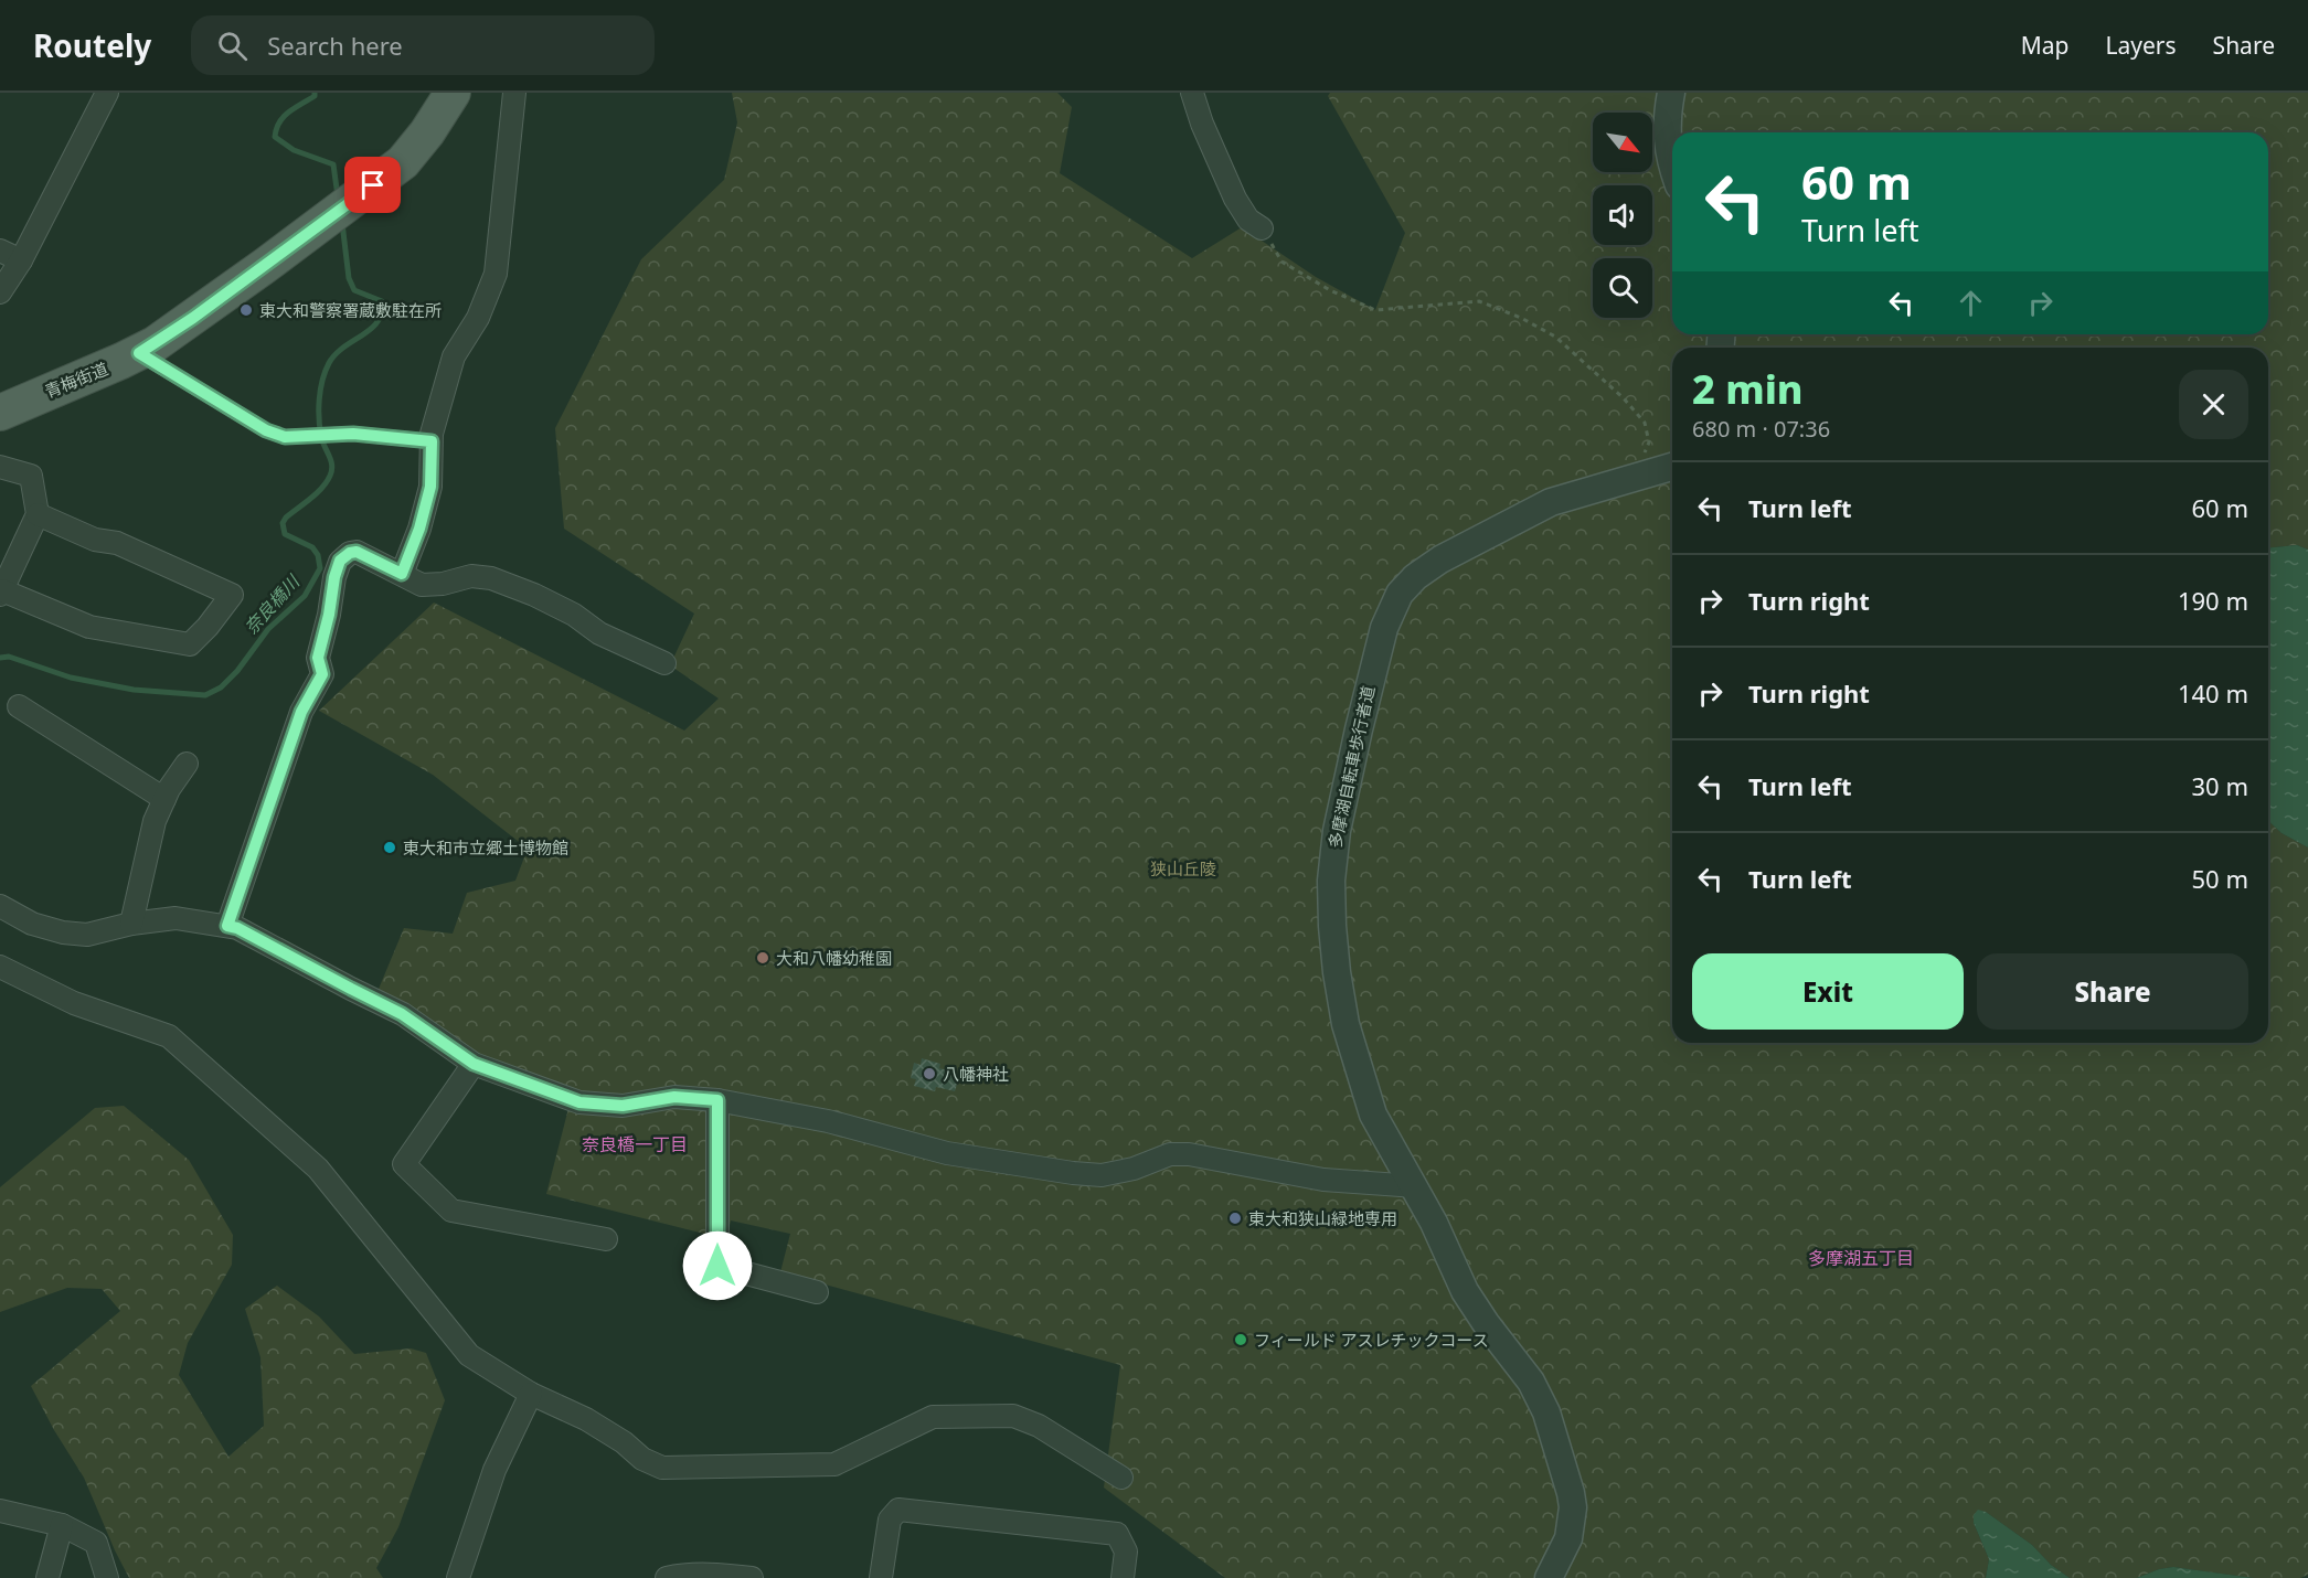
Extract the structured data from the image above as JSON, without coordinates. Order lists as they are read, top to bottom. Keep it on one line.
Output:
{"streets":{"main road":["青梅街道"]},"districts":["奈良橋一丁目","多摩湖五丁目"],"water":["奈良橋川"],"parks":["狭山丘陵"],"places":["東大和警察署蔵敷駐在所","東大和市立郷土博物館","大和八幡幼稚園","八幡神社","東大和狭山緑地専用","フィールド アスレチックコース"],"north":"bottom right","page":{"header":"Routely","search":"Search here","nav":["Map","Layers","Share"],"turn":["60 m","Turn left"],"heading":["2 min","680 m · 07:36"],"list":[{"name":"Turn left","value":"60 m"},{"name":"Turn right","value":"190 m"},{"name":"Turn right","value":"140 m"},{"name":"Turn left","value":"30 m"},{"name":"Turn left","value":"50 m"}],"buttons":["Exit","Share"]}}
